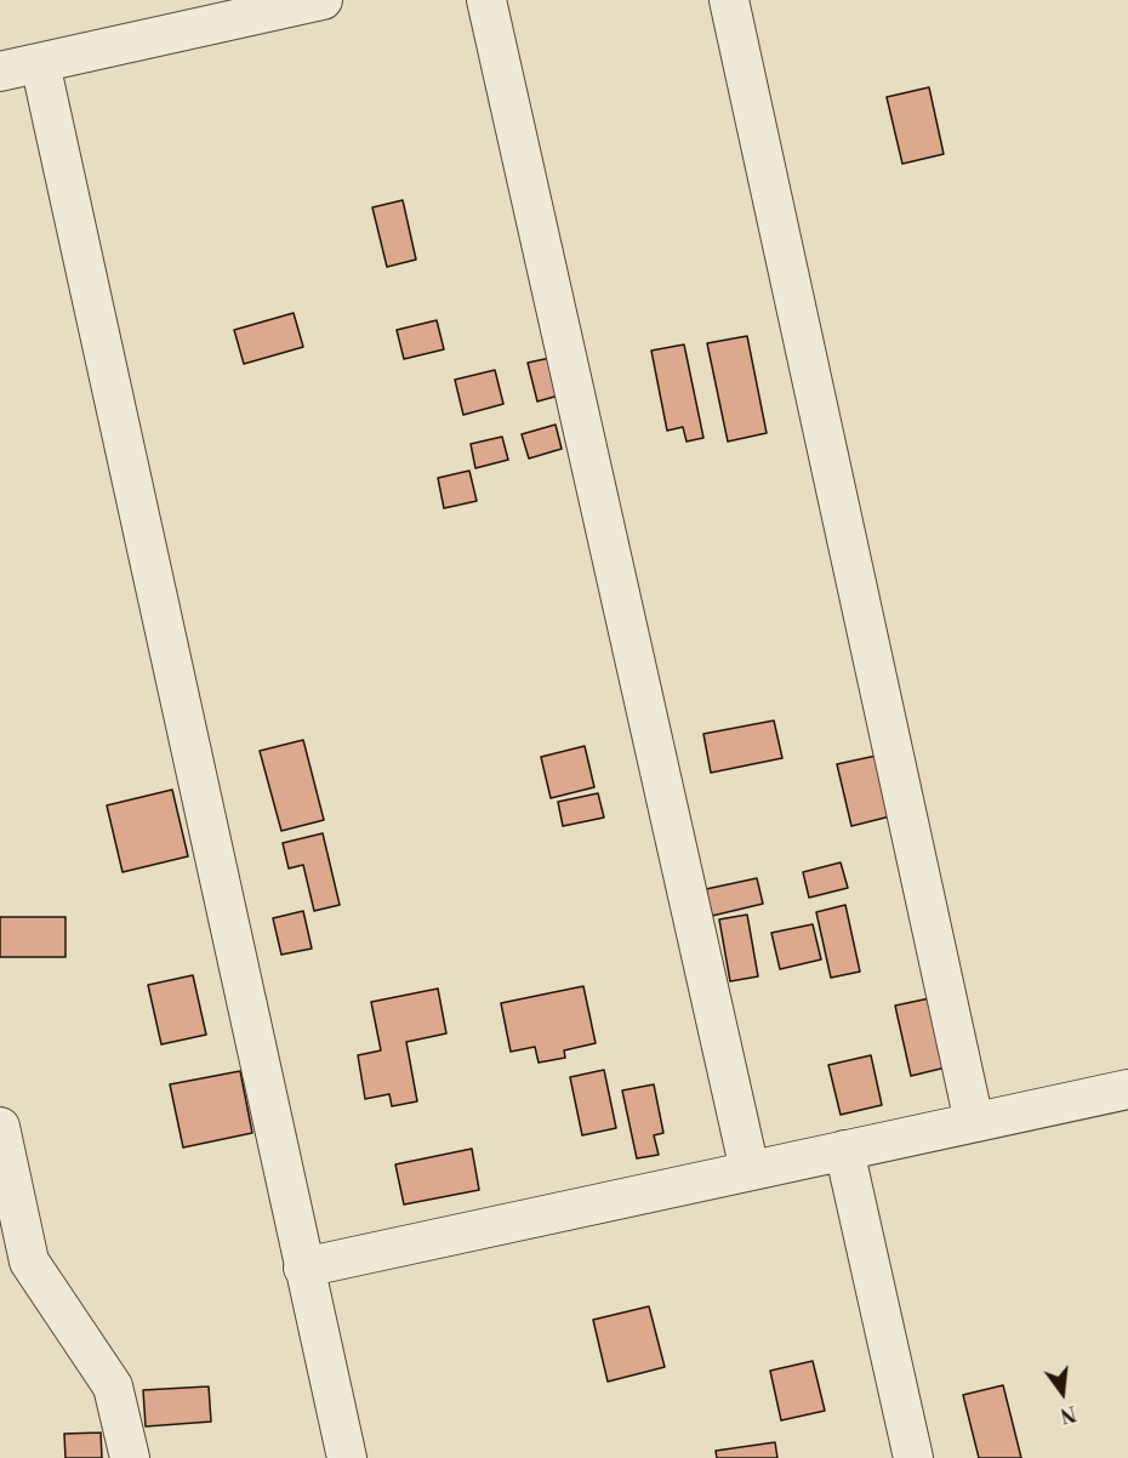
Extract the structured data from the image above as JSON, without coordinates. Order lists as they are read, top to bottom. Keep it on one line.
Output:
{"north":"bottom"}
